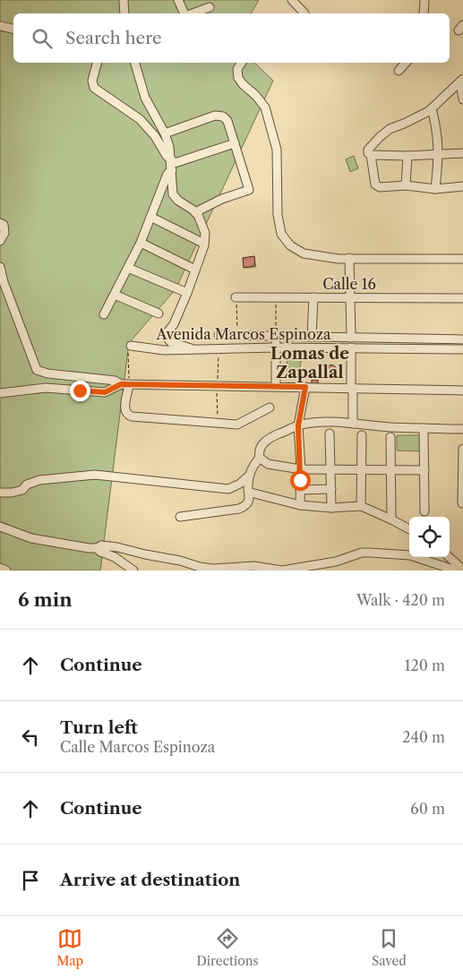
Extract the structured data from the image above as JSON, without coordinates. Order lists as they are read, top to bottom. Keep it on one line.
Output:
{"streets":{"street":["Calle 16","Avenida Marcos Espinoza"]},"districts":["Lomas de Zapallal"],"page":{"search":"Search here","heading":["6 min","Walk · 420 m"],"list":[["Continue","120 m"],["Turn left","Calle Marcos Espinoza","240 m"],["Continue","60 m"],"Arrive at destination"],"nav":["Map","Directions","Saved"]}}
